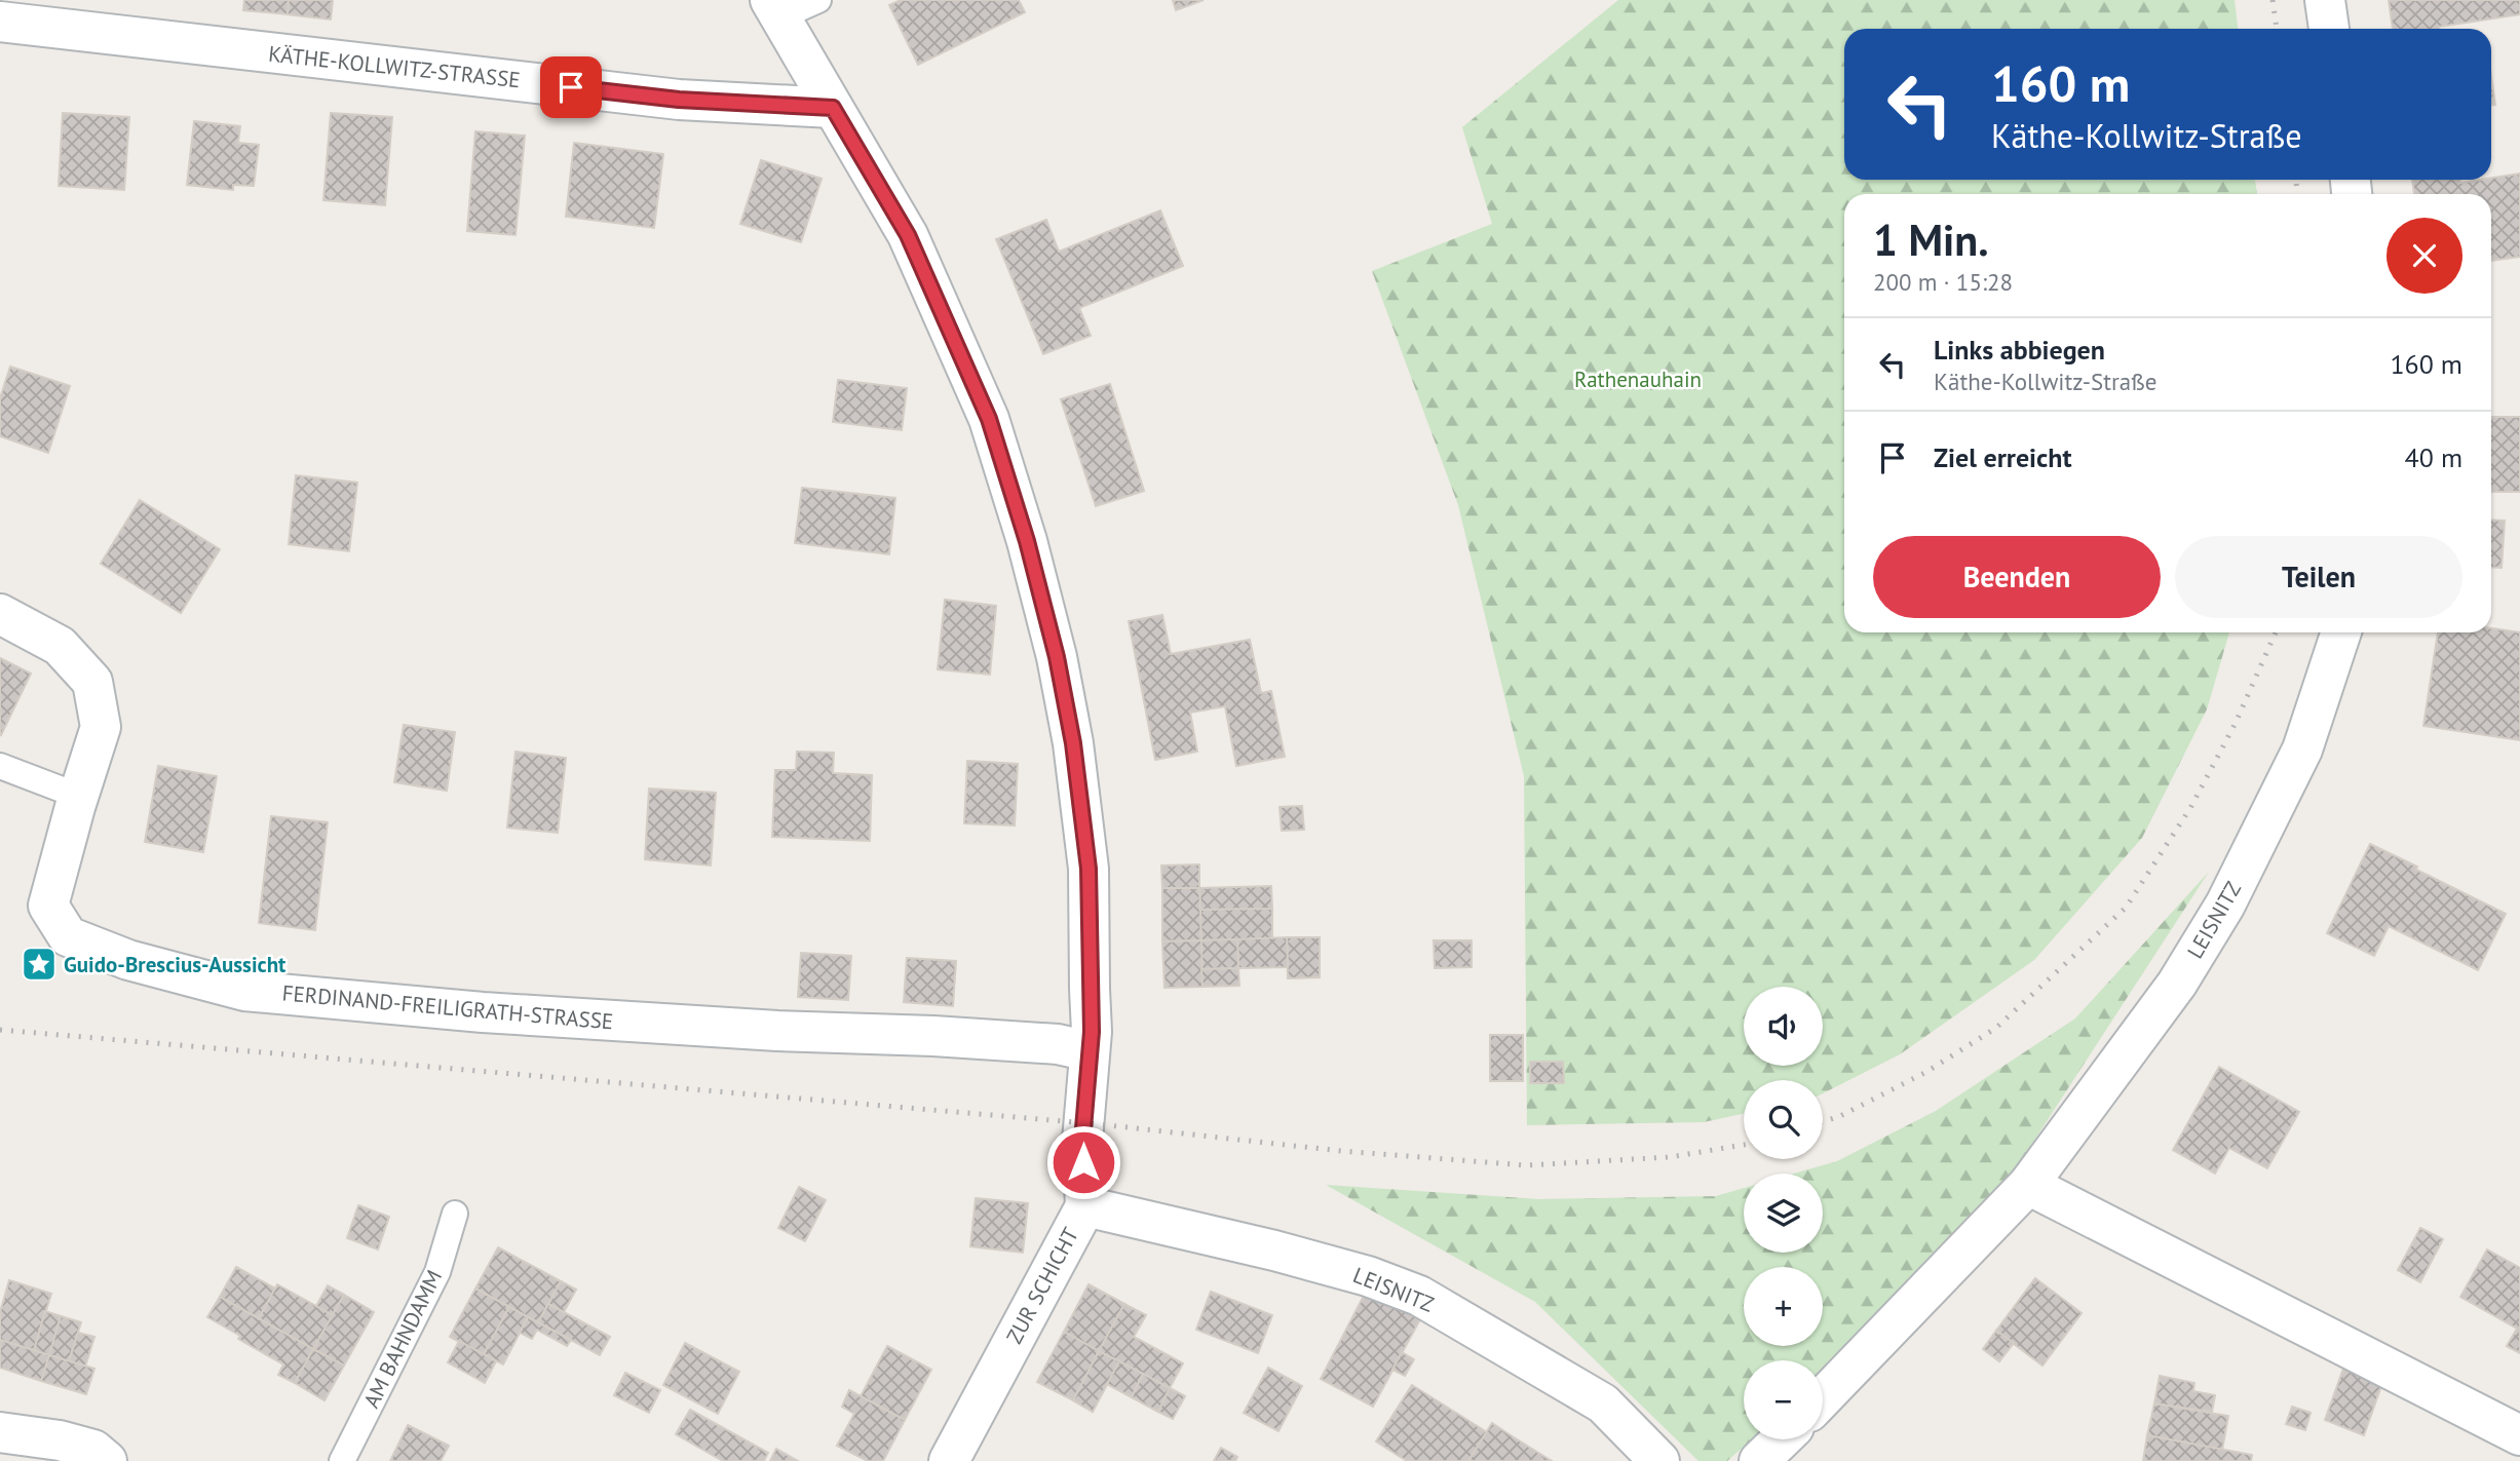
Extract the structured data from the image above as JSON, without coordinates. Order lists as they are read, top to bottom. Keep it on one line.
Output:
{"streets":{"street":["KÄTHE-KOLLWITZ-STRASSE","LEISNITZ","FERDINAND-FREILIGRATH-STRASSE","ZUR SCHICHT"],"lane":["AM BAHNDAMM"]},"crossings":[["KÄTHE-KOLLWITZ-STRASSE","ZUR SCHICHT"],["LEISNITZ","ZUR SCHICHT"],["FERDINAND-FREILIGRATH-STRASSE","ZUR SCHICHT"]],"parks":["Rathenauhain"],"places":{"place":["Guido-Brescius-Aussicht"]},"page":{"turn":["160 m","Käthe-Kollwitz-Straße"],"heading":["1 Min.","200 m · 15:28"],"list":[{"name":"Links abbiegen","note":"Käthe-Kollwitz-Straße","value":"160 m"},{"name":"Ziel erreicht","value":"40 m"}],"buttons":["Beenden","Teilen"],"map_buttons":["+","−"]}}
